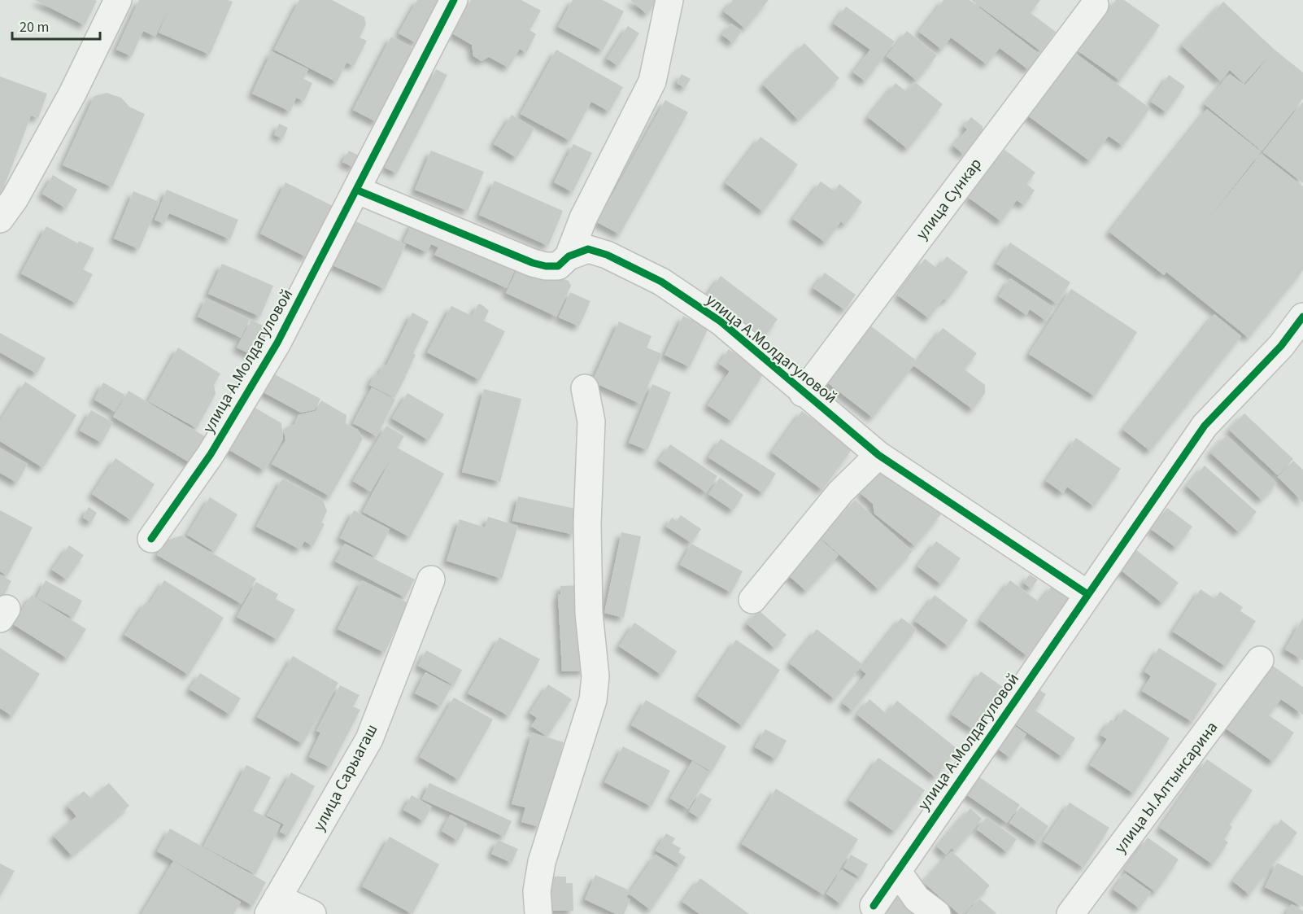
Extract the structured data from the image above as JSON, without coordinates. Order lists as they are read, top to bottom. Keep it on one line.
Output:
{"streets":{"street":["улица Сункар","улица А.Молдагуловой","улица Сарыагаш","улица Ы.Алтынсарина"]},"crossings":[["улица Сункар","улица А.Молдагуловой"]],"scale_bar":"20 m"}
